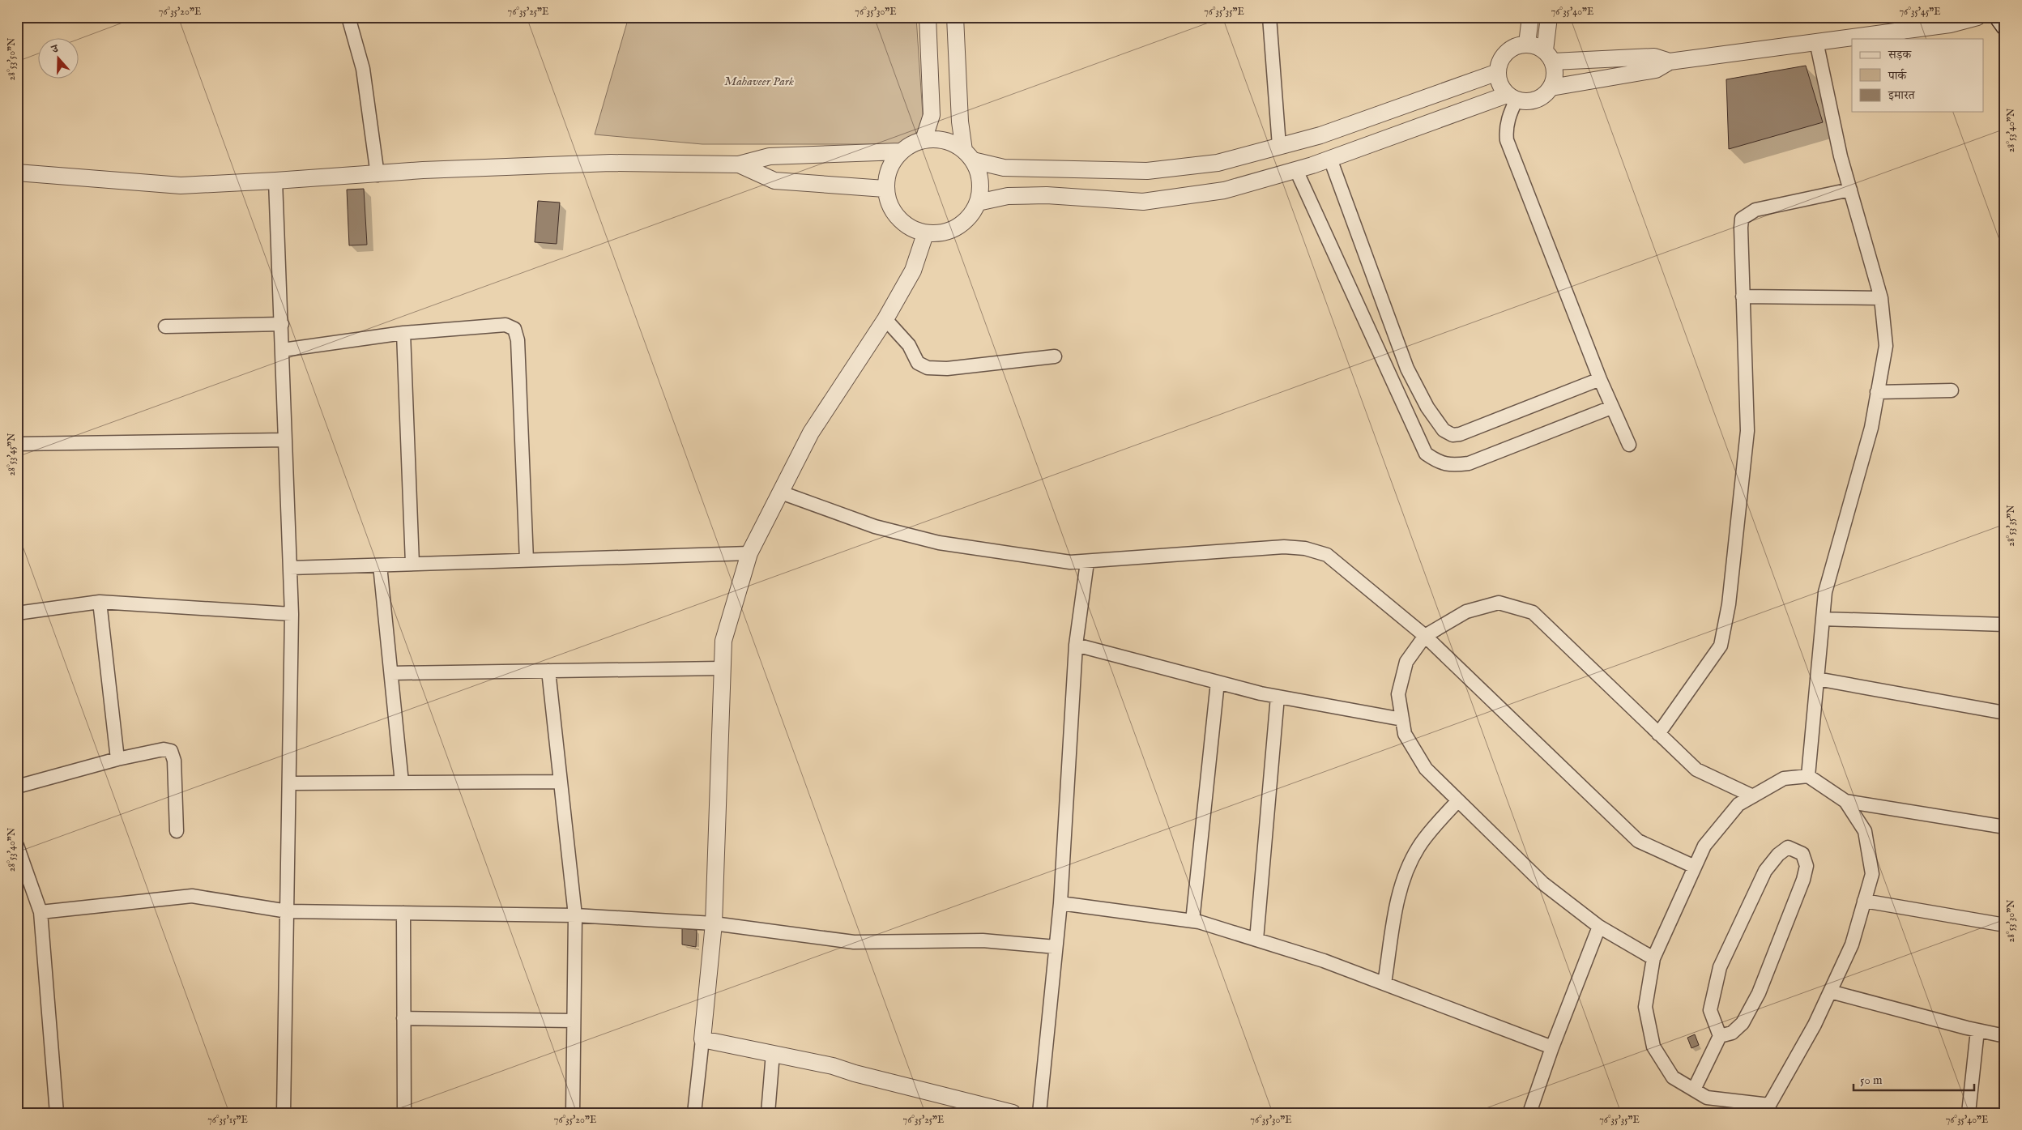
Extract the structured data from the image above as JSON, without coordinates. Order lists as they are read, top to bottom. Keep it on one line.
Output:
{"parks":["Mahaveer Park"],"legend":["सड़क","पार्क","इमारत"],"scale_bar":"50 m","north":"top","coordinates":["76°35'20\"E","76°35'25\"E","76°35'30\"E","76°35'35\"E","76°35'40\"E","76°35'45\"E","28°53'50\"N","28°53'40\"N","28°53'45\"N","28°53'35\"N","28°53'30\"N","76°35'15\"E"]}
